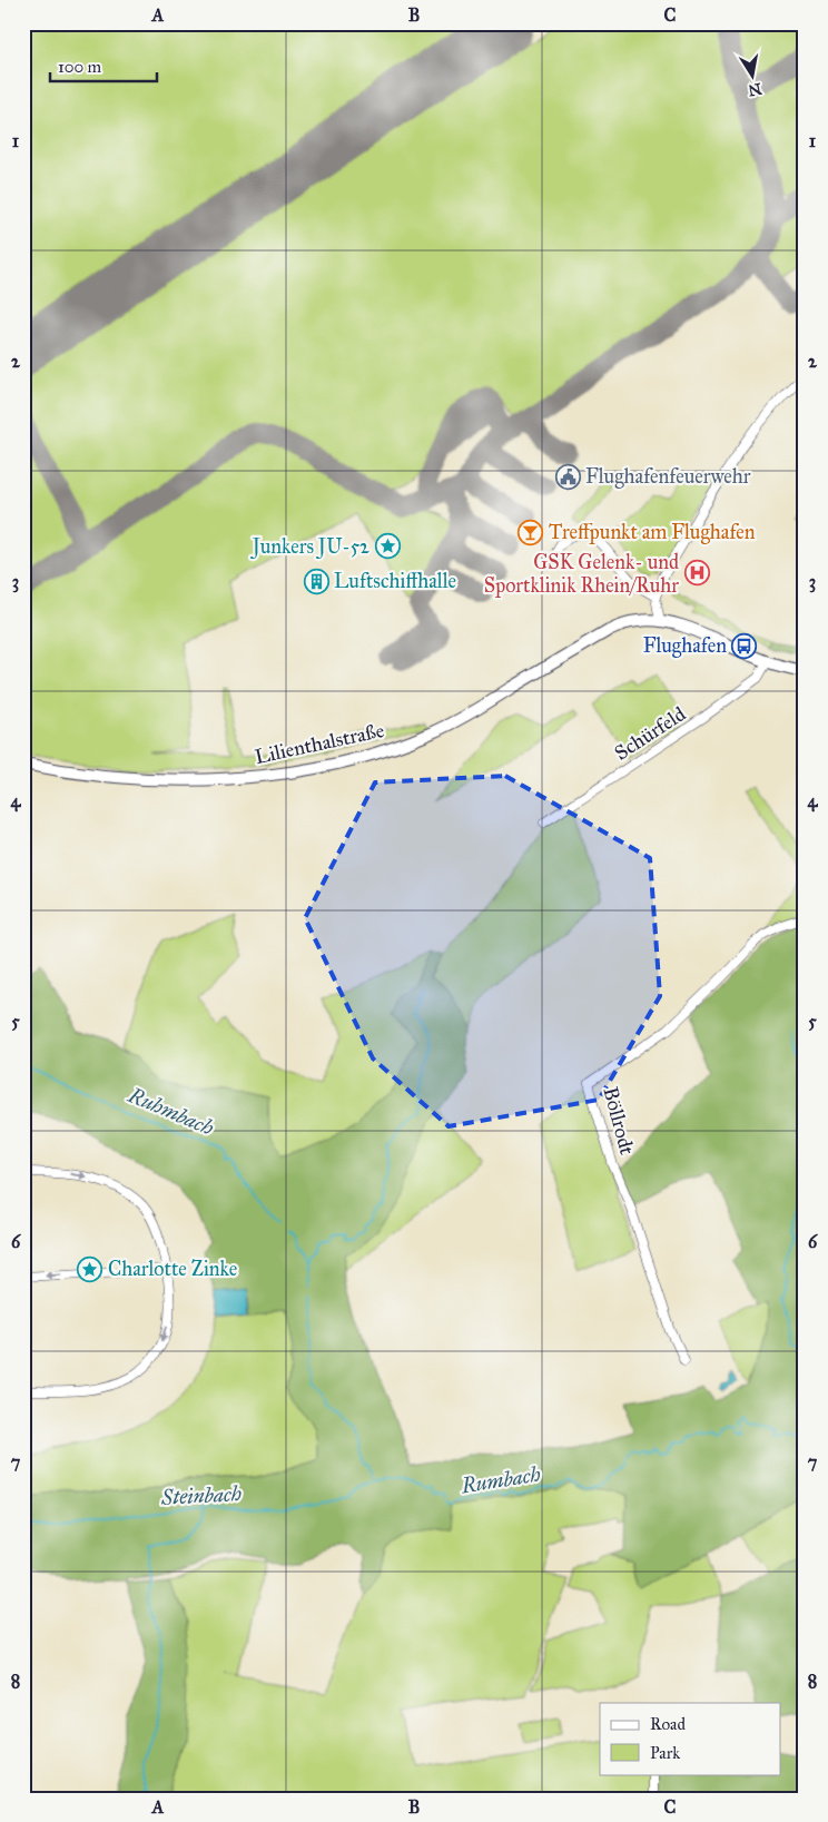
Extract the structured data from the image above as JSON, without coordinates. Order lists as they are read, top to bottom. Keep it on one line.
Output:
{"streets":{"main road":["Lilienthalstraße"],"street":["Schürfeld","Böllrodt"]},"crossings":[["Schürfeld","Lilienthalstraße"]],"water":["Ruhmbach","Rumbach","Steinbach"],"places":{"public building":["Flughafenfeuerwehr"],"bar":["Treffpunkt am Flughafen"],"place":["Junkers JU-52","Charlotte Zinke"],"hospital":["GSK Gelenk- und Sportklinik Rhein/Ruhr"],"building":["Luftschiffhalle"],"bus stop":["Flughafen"]},"legend":["Road","Park"],"scale_bar":"100 m","north":"bottom","grid":{"columns":["A","B","C"],"rows":["1","2","3","4","5","6","7","8"]}}
